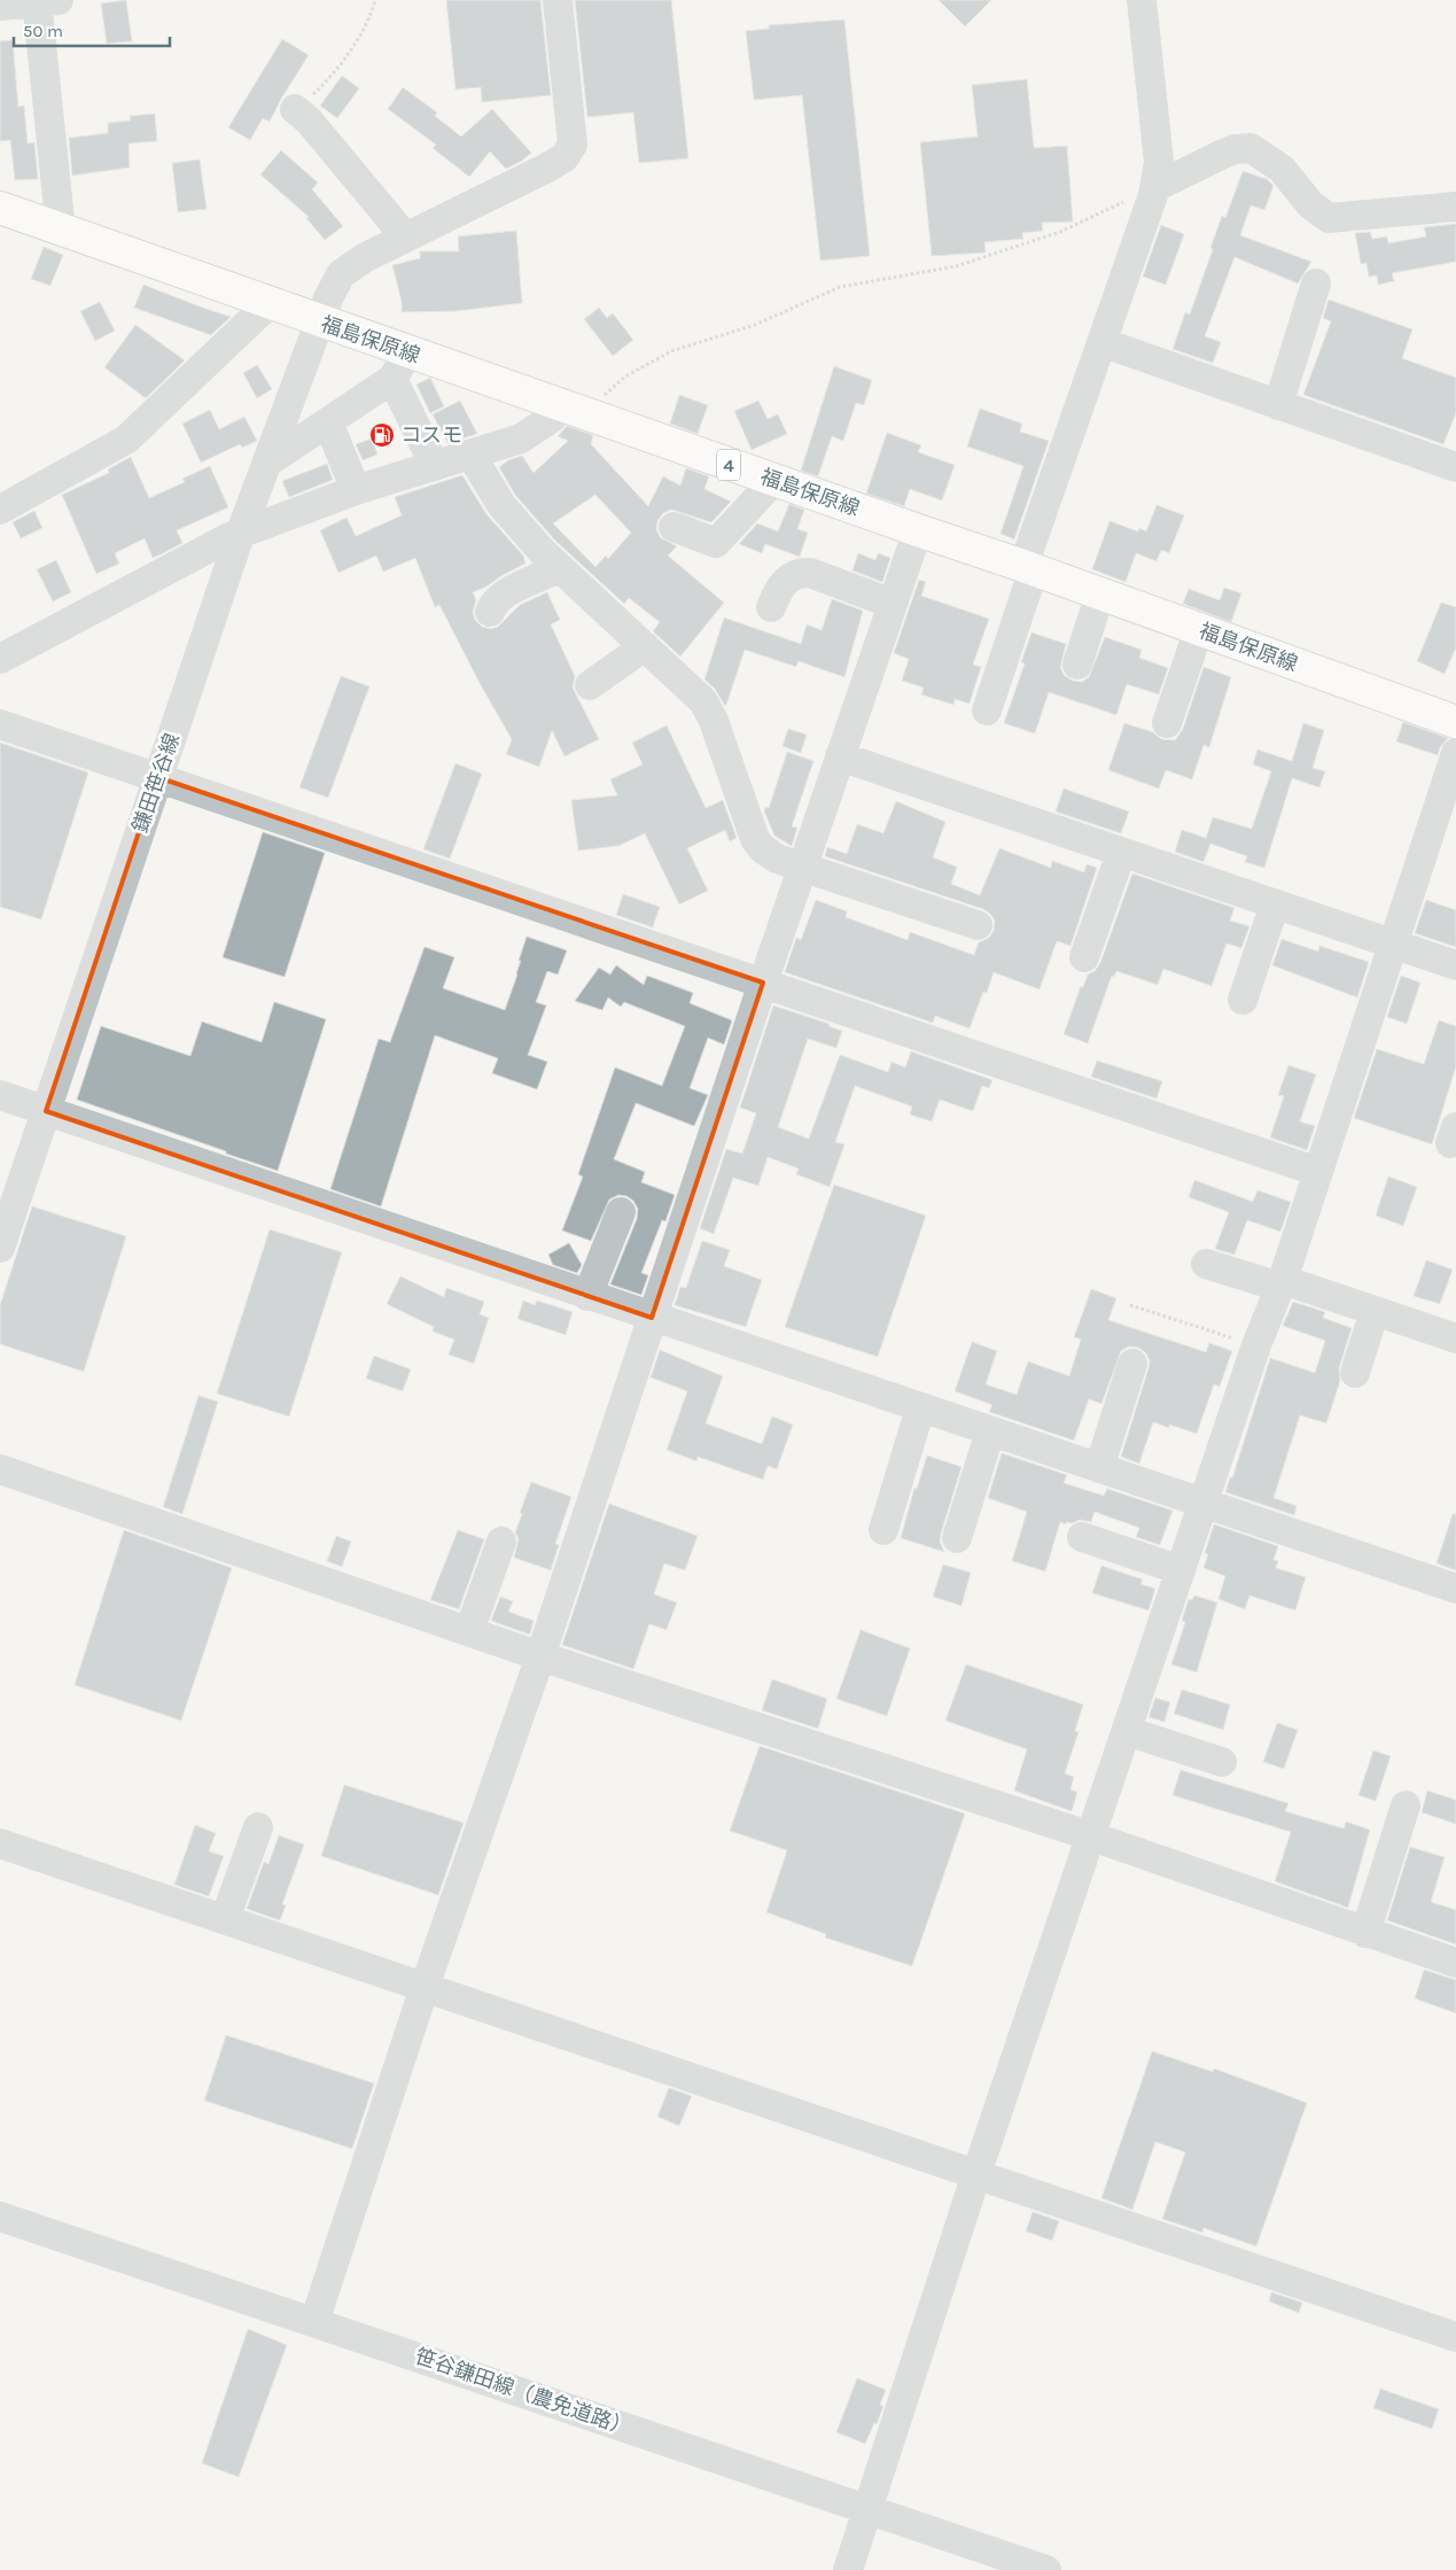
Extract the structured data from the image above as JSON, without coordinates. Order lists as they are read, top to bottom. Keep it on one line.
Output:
{"streets":{"main road":["福島保原線","4"],"street":["鎌田笹谷線","笹谷鎌田線（農免道路）"]},"crossings":[["福島保原線","鎌田笹谷線"]],"places":{"fuel station":["コスモ"]},"scale_bar":"50 m"}
